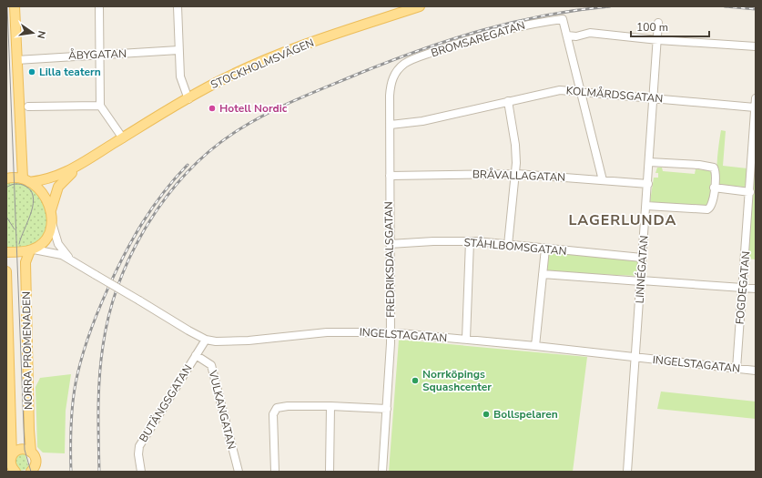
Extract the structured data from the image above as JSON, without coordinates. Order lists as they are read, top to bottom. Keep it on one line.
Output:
{"streets":{"main road":["STOCKHOLMSVÄGEN","NORRA PROMENADEN"],"street":["BROMSAREGATAN","ÅBYGATAN","KOLMÅRDSGATAN","BRÅVALLAGATAN","STÅHLBOMSGATAN","FREDRIKSDALSGATAN","LINNÉGATAN","FOGDEGATAN","INGELSTAGATAN","BUTÄNGSGATAN","VULKANGATAN"]},"crossings":[["BROMSAREGATAN","FREDRIKSDALSGATAN"],["KOLMÅRDSGATAN","FREDRIKSDALSGATAN"],["KOLMÅRDSGATAN","LINNÉGATAN"],["KOLMÅRDSGATAN","FOGDEGATAN"],["BRÅVALLAGATAN","FREDRIKSDALSGATAN"],["BRÅVALLAGATAN","LINNÉGATAN"],["STÅHLBOMSGATAN","FREDRIKSDALSGATAN"],["STÅHLBOMSGATAN","LINNÉGATAN"],["FREDRIKSDALSGATAN","INGELSTAGATAN"],["LINNÉGATAN","INGELSTAGATAN"],["FOGDEGATAN","INGELSTAGATAN"],["INGELSTAGATAN","NORRA PROMENADEN"],["INGELSTAGATAN","BUTÄNGSGATAN"],["BUTÄNGSGATAN","VULKANGATAN"]],"districts":["LAGERLUNDA"],"places":["Lilla teatern","Hotell Nordic","Norrköpings Squashcenter","Bollspelaren"],"scale_bar":"100 m","north":"right"}
